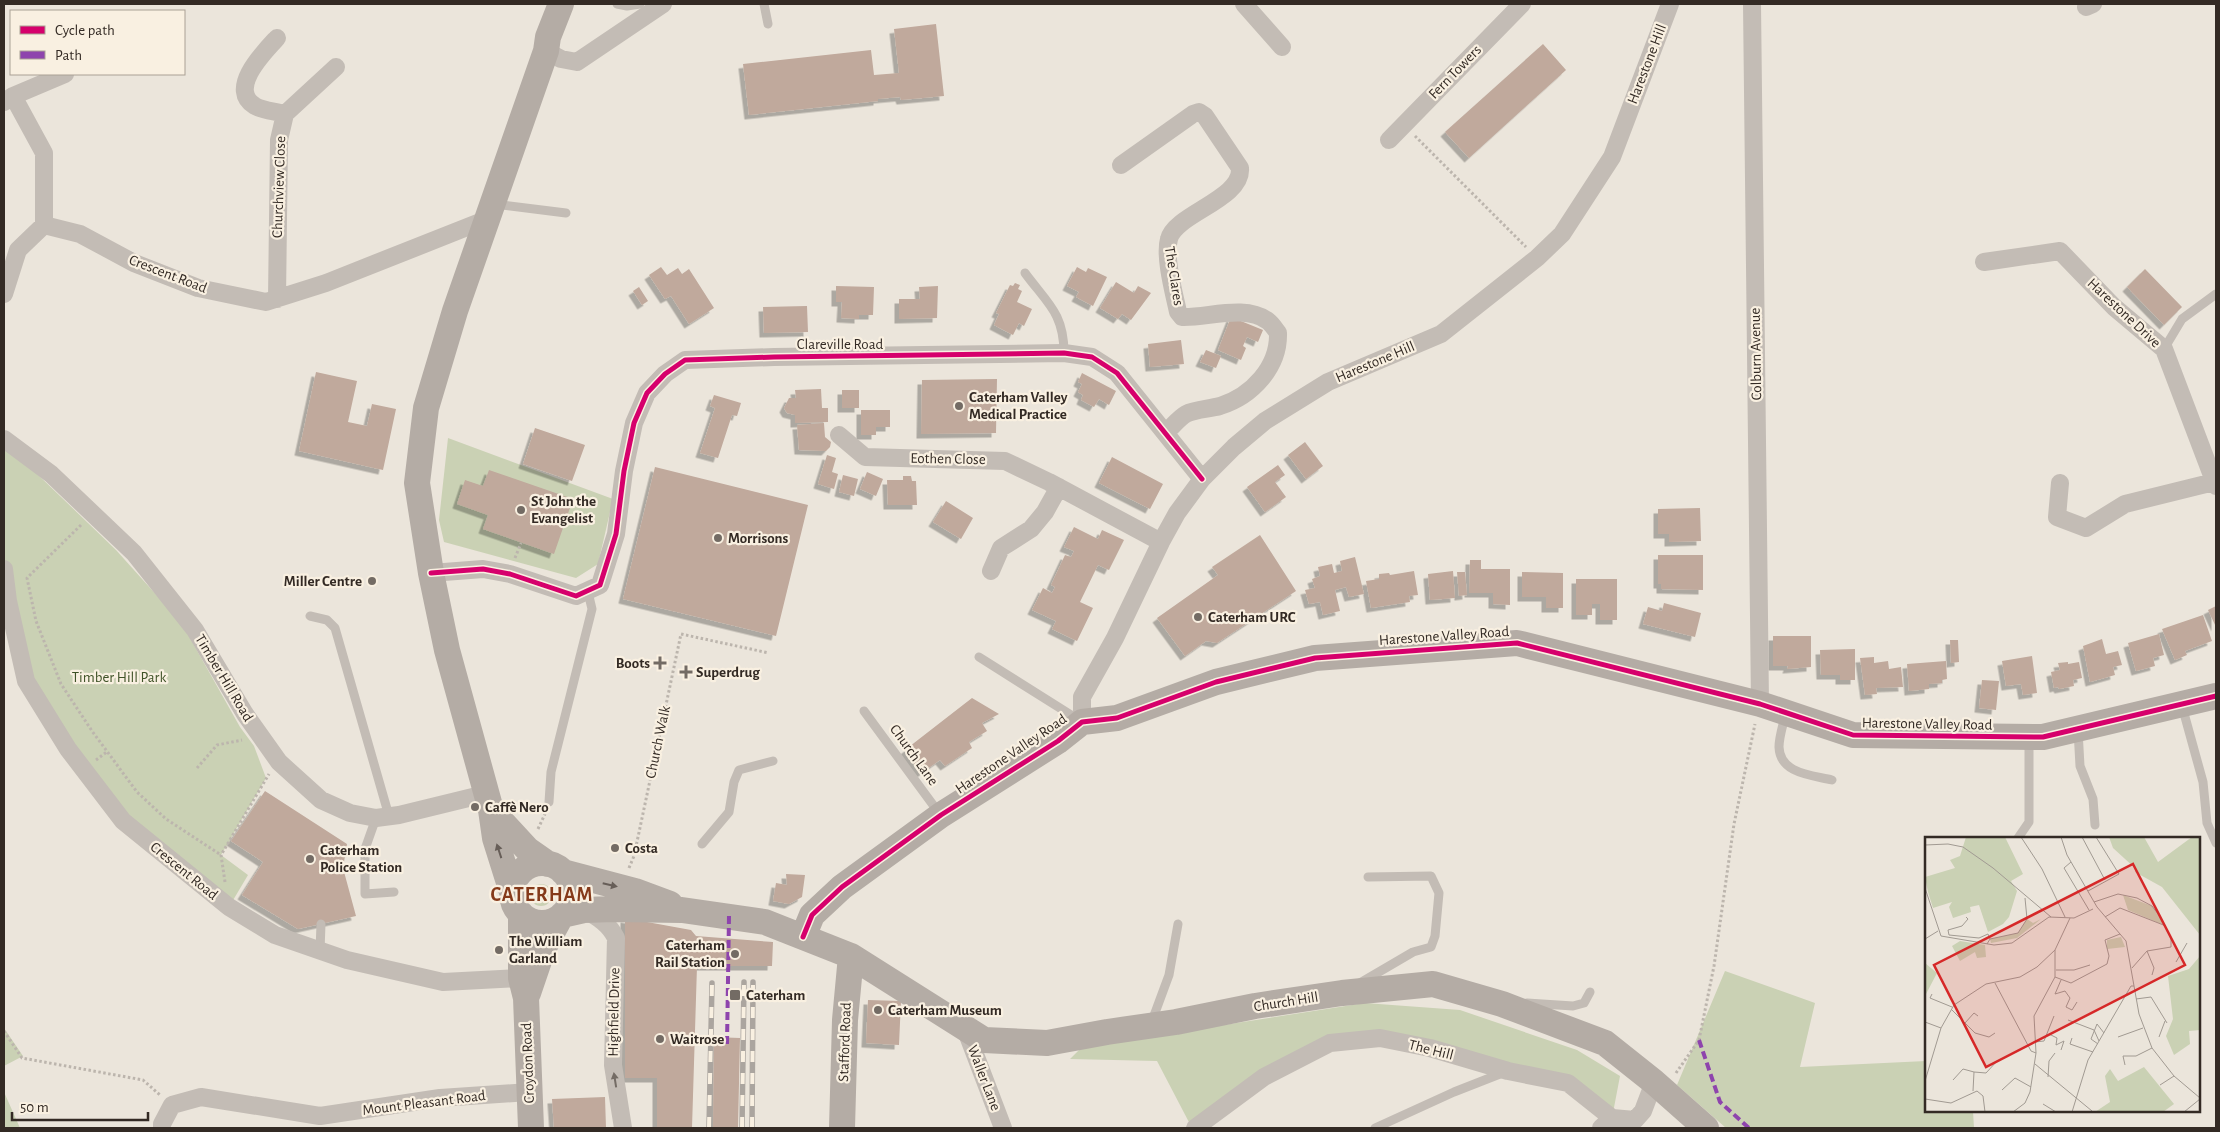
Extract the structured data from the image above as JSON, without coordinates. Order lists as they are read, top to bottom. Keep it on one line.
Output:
{"streets":{"main road":["Harestone Valley Road","Church Hill","Stafford Road","Croydon Road"],"street":["Harestone Hill","Fern Towers","Churchview Close","Crescent Road","The Clares","Harestone Drive","Clareville Road","Colburn Avenue","Eothen Close","Timber Hill Road","Highfield Drive","The Hill","Waller Lane","Mount Pleasant Road"],"lane":["Church Lane"],"path":["Church Walk"]},"crossings":[["Harestone Hill","Clareville Road"],["Harestone Hill","Eothen Close"],["Harestone Hill","Harestone Valley Road"],["Churchview Close","Crescent Road"],["Crescent Road","Croydon Road"],["The Clares","Clareville Road"],["Colburn Avenue","Harestone Valley Road"],["Harestone Valley Road","Church Lane"],["Harestone Valley Road","Church Hill"],["Church Hill","Stafford Road"],["Church Hill","The Hill"],["Church Hill","Waller Lane"],["Highfield Drive","Croydon Road"],["Croydon Road","Mount Pleasant Road"]],"one_way":["Highfield Drive"],"districts":["CATERHAM"],"parks":["Timber Hill Park"],"places":{"other":["Caterham Valley Medical Practice","St John the Evangelist","Morrisons","Miller Centre","Caterham URC","Caffè Nero","Costa","Caterham Police Station","The William Garland","Caterham Rail Station","Caterham Museum","Waitrose"],"health":["Boots","Superdrug"],"transit":["Caterham"]},"legend":["Cycle path","Path"],"scale_bar":"50 m"}
